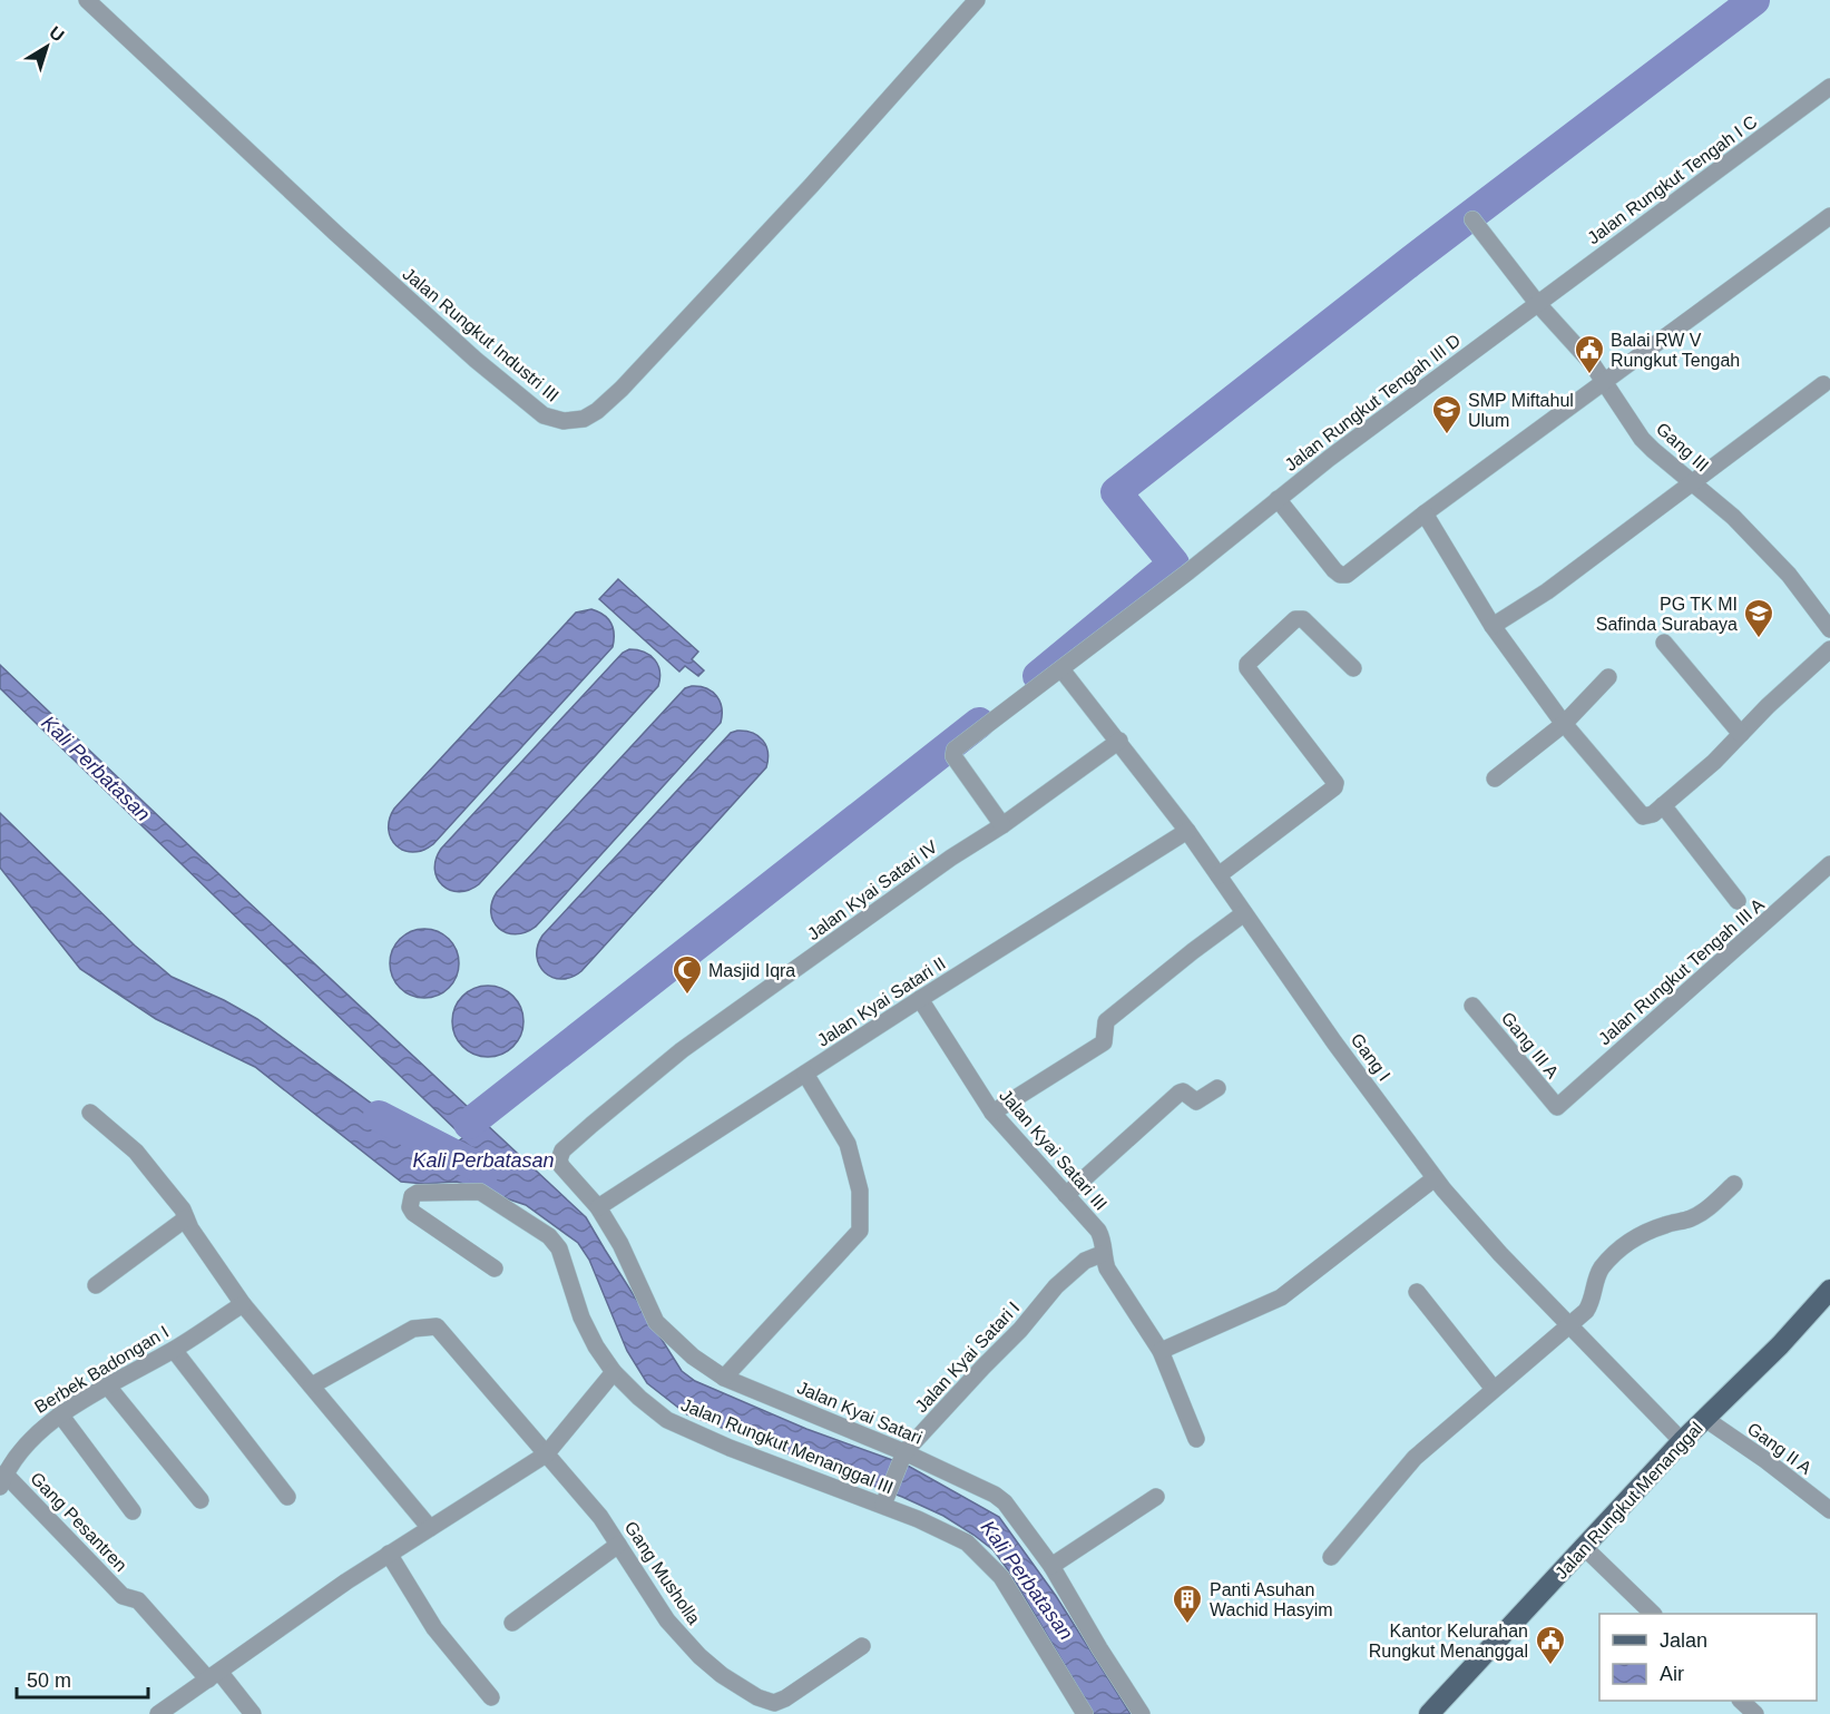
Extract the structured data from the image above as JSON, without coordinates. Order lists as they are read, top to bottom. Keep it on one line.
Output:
{"streets":{"main road":["Jalan Rungkut Menanggal"],"street":["Jalan Rungkut Tengah I C","Jalan Rungkut Industri III","Jalan Rungkut Tengah III D","Gang III","Jalan Kyai Satari IV","Jalan Rungkut Tengah III A","Jalan Kyai Satari II","Gang III A","Gang I","Jalan Kyai Satari III","Jalan Kyai Satari I","Berbek Badongan I","Jalan Kyai Satari","Jalan Rungkut Menanggal III","Gang II A","Gang Pesantren","Gang Musholla"]},"crossings":[["Jalan Rungkut Tengah I C","Jalan Rungkut Tengah III D"],["Jalan Rungkut Tengah I C","Gang III"],["Jalan Rungkut Tengah III D","Gang III"],["Jalan Rungkut Tengah III D","Jalan Kyai Satari IV"],["Jalan Rungkut Tengah III D","Gang I"],["Jalan Kyai Satari IV","Gang I"],["Jalan Kyai Satari IV","Jalan Kyai Satari"],["Jalan Rungkut Tengah III A","Gang III A"],["Jalan Kyai Satari II","Gang I"],["Jalan Kyai Satari II","Jalan Kyai Satari III"],["Jalan Kyai Satari II","Jalan Kyai Satari"],["Gang I","Jalan Rungkut Menanggal"],["Jalan Kyai Satari III","Jalan Kyai Satari I"],["Jalan Kyai Satari I","Jalan Kyai Satari"],["Jalan Kyai Satari I","Jalan Rungkut Menanggal III"],["Berbek Badongan I","Gang Pesantren"],["Gang II A","Jalan Rungkut Menanggal"]],"water":["Kali Perbatasan"],"places":{"public building":["Balai RW V Rungkut Tengah","Kantor Kelurahan Rungkut Menanggal"],"school or university":["SMP Miftahul Ulum","PG TK MI Safinda Surabaya"],"mosque":["Masjid Iqra"],"building":["Panti Asuhan Wachid Hasyim"]},"legend":["Jalan","Air"],"scale_bar":"50 m","north":"top right"}
